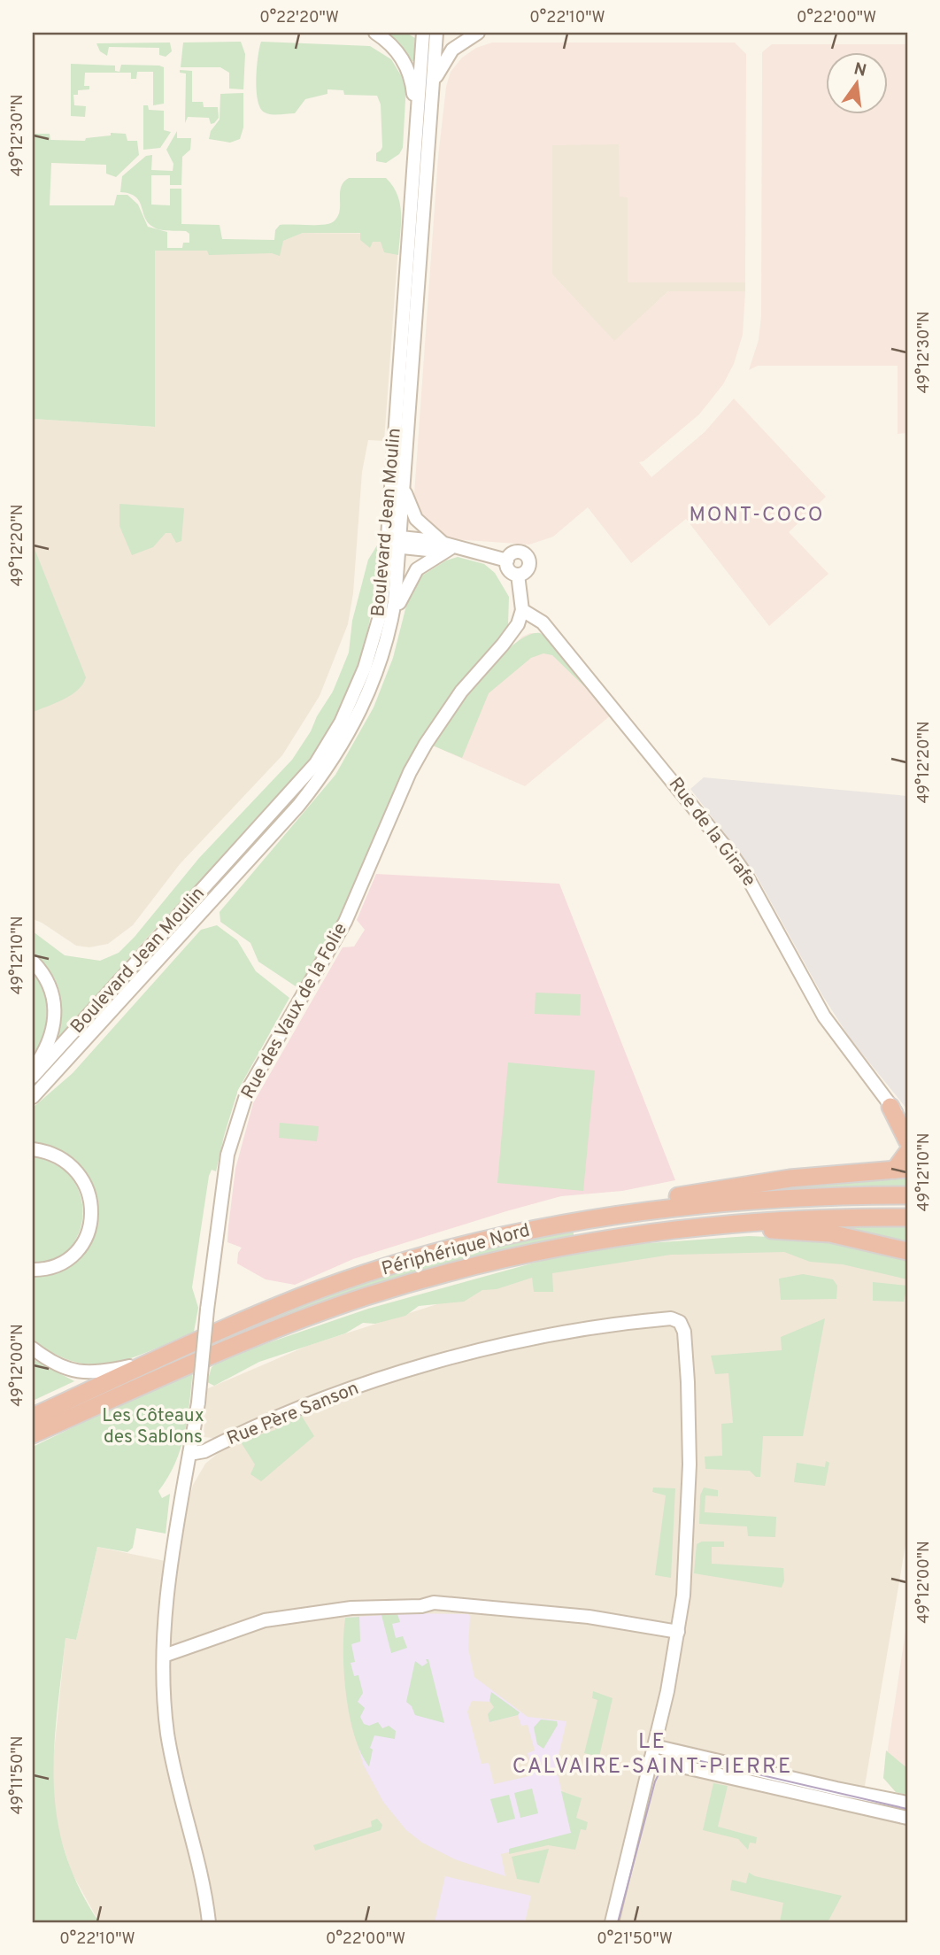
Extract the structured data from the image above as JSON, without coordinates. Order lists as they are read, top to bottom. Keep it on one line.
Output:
{"streets":{"highway":["Périphérique Nord"],"street":["Boulevard Jean Moulin","Rue de la Girafe","Rue des Vaux de la Folie","Rue Père Sanson"]},"crossings":[["Rue de la Girafe","Rue des Vaux de la Folie"],["Rue des Vaux de la Folie","Rue Père Sanson"]],"districts":["MONT-COCO","LE CALVAIRE-SAINT-PIERRE"],"parks":["Les Côteaux des Sablons"],"north":"top","coordinates":["0°22'20\"W","0°22'10\"W","0°22'00\"W","49°12'30\"N","49°12'20\"N","49°12'10\"N","49°12'00\"N","49°11'50\"N","0°21'50\"W"]}
